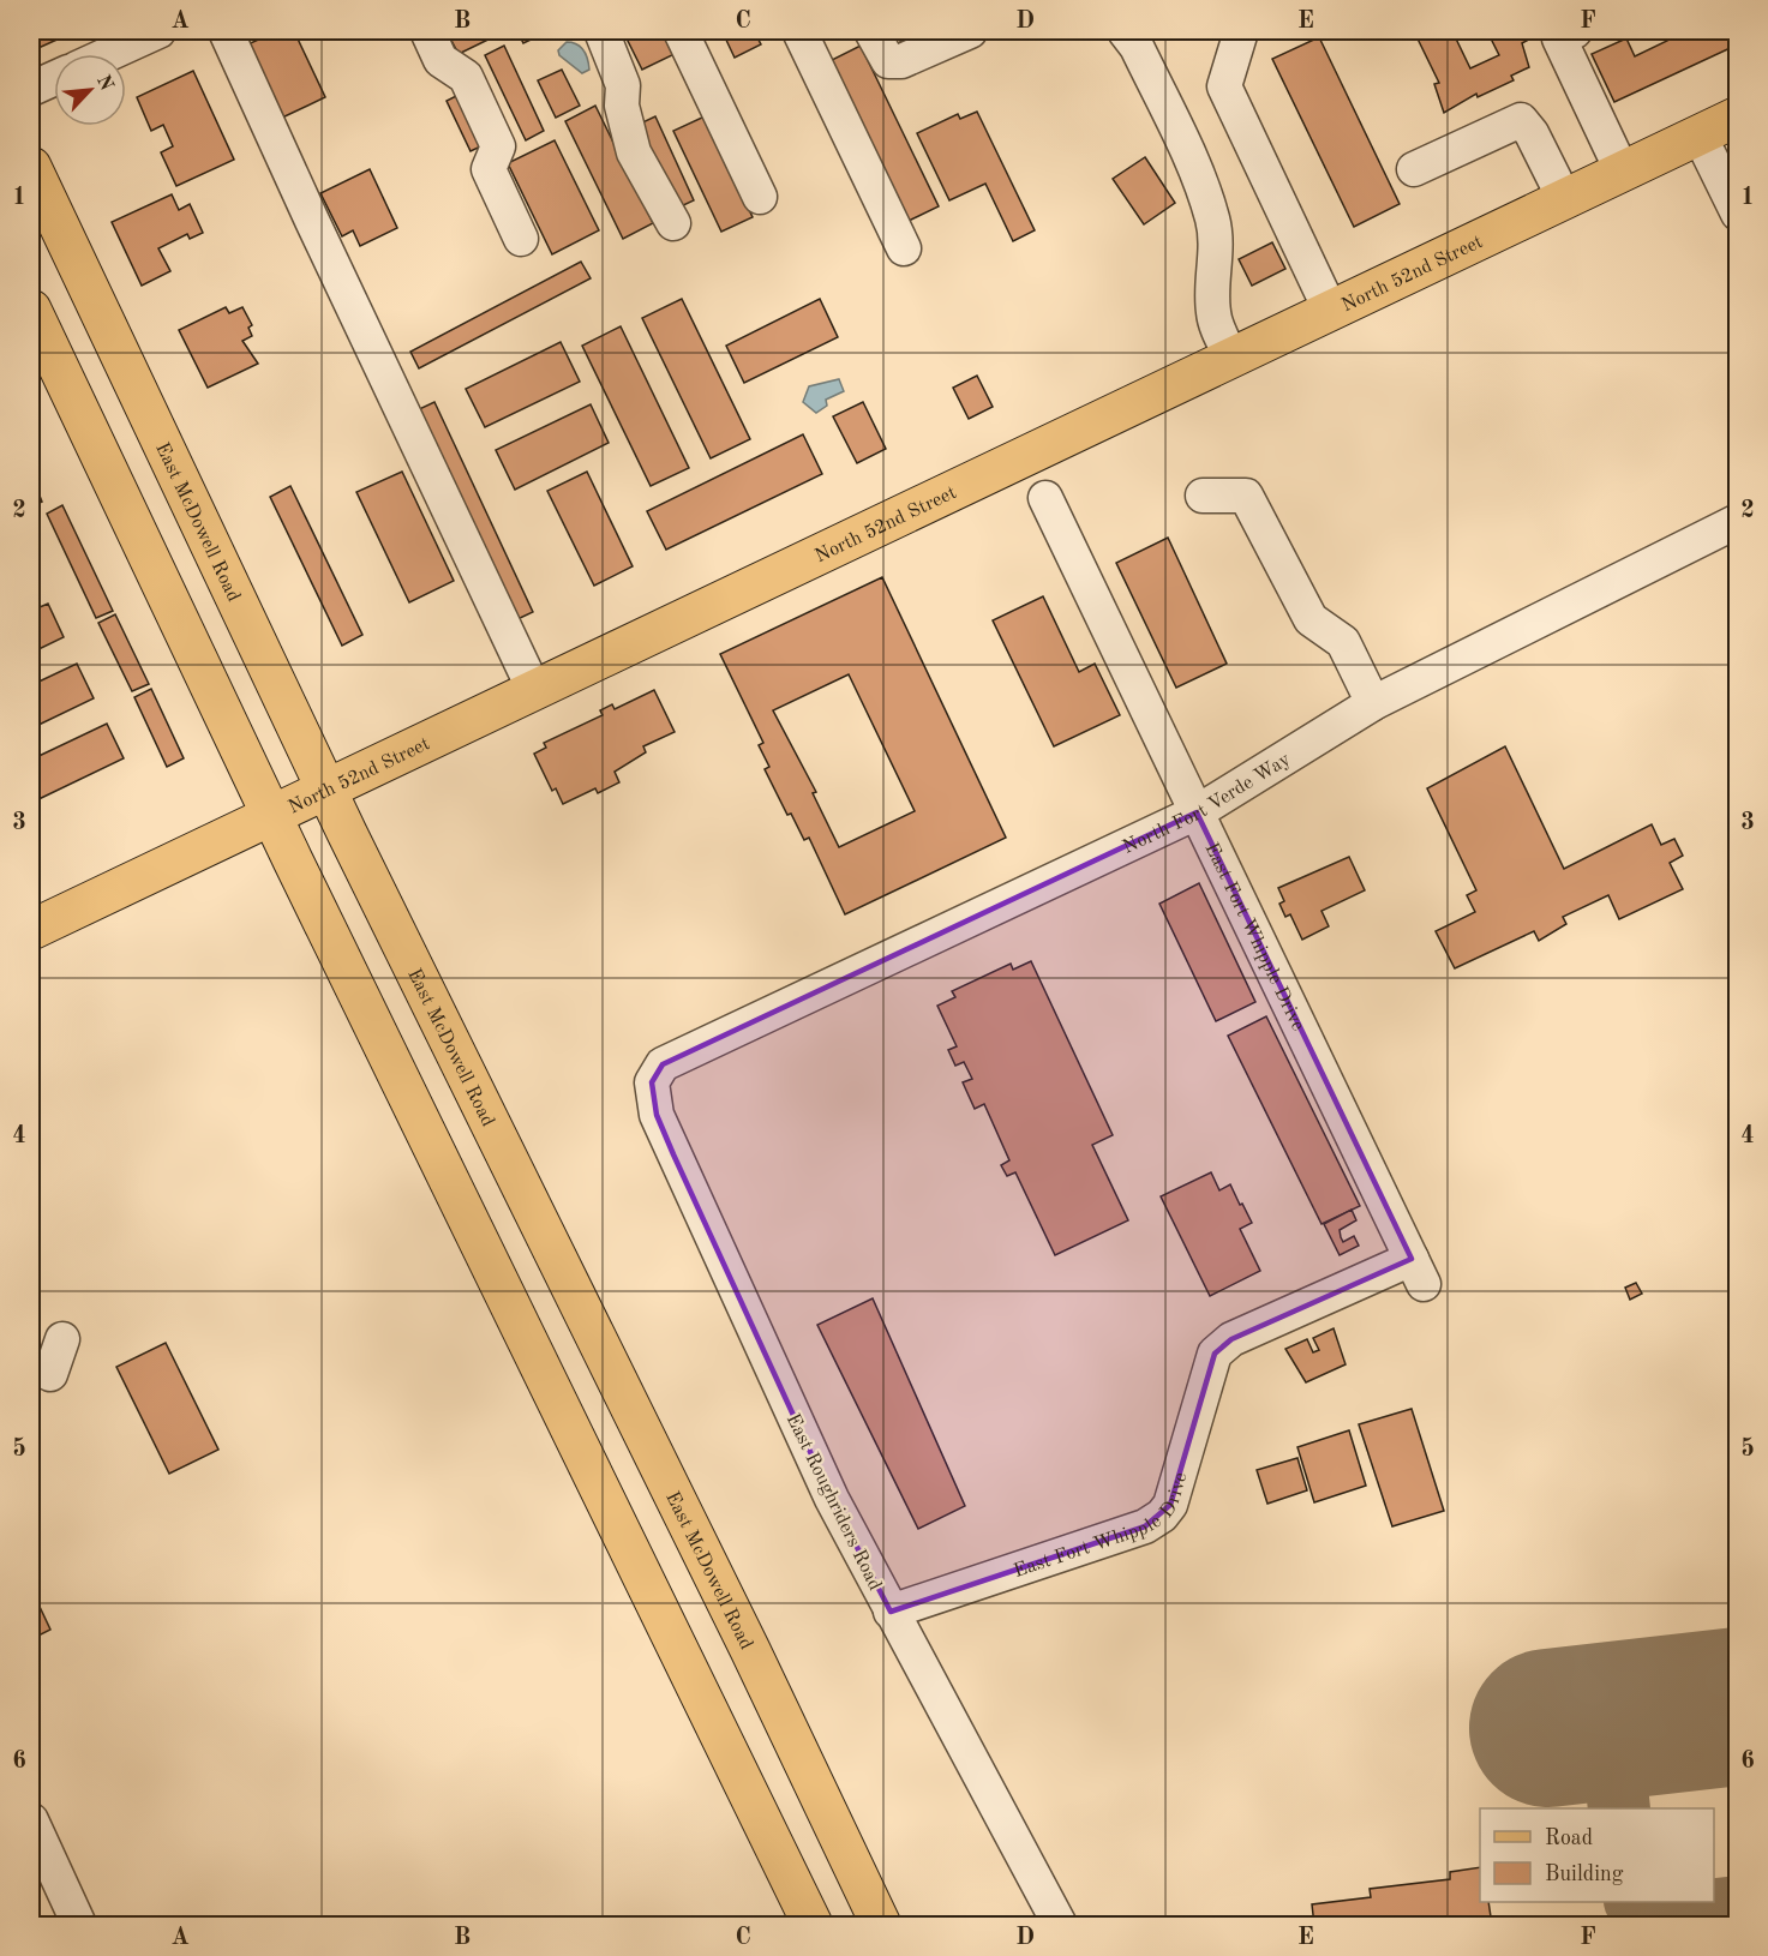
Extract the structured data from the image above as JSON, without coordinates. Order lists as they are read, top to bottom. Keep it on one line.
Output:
{"streets":{"main road":["North 52nd Street","East McDowell Road"],"street":["North Fort Verde Way","East Fort Whipple Drive","East Roughriders Road"]},"crossings":[["North 52nd Street","East McDowell Road"],["North Fort Verde Way","East Fort Whipple Drive"],["North Fort Verde Way","East Roughriders Road"],["East Fort Whipple Drive","East Roughriders Road"]],"legend":["Road","Building"],"north":"top right","grid":{"columns":["A","B","C","D","E","F"],"rows":["1","2","3","4","5","6"]}}
